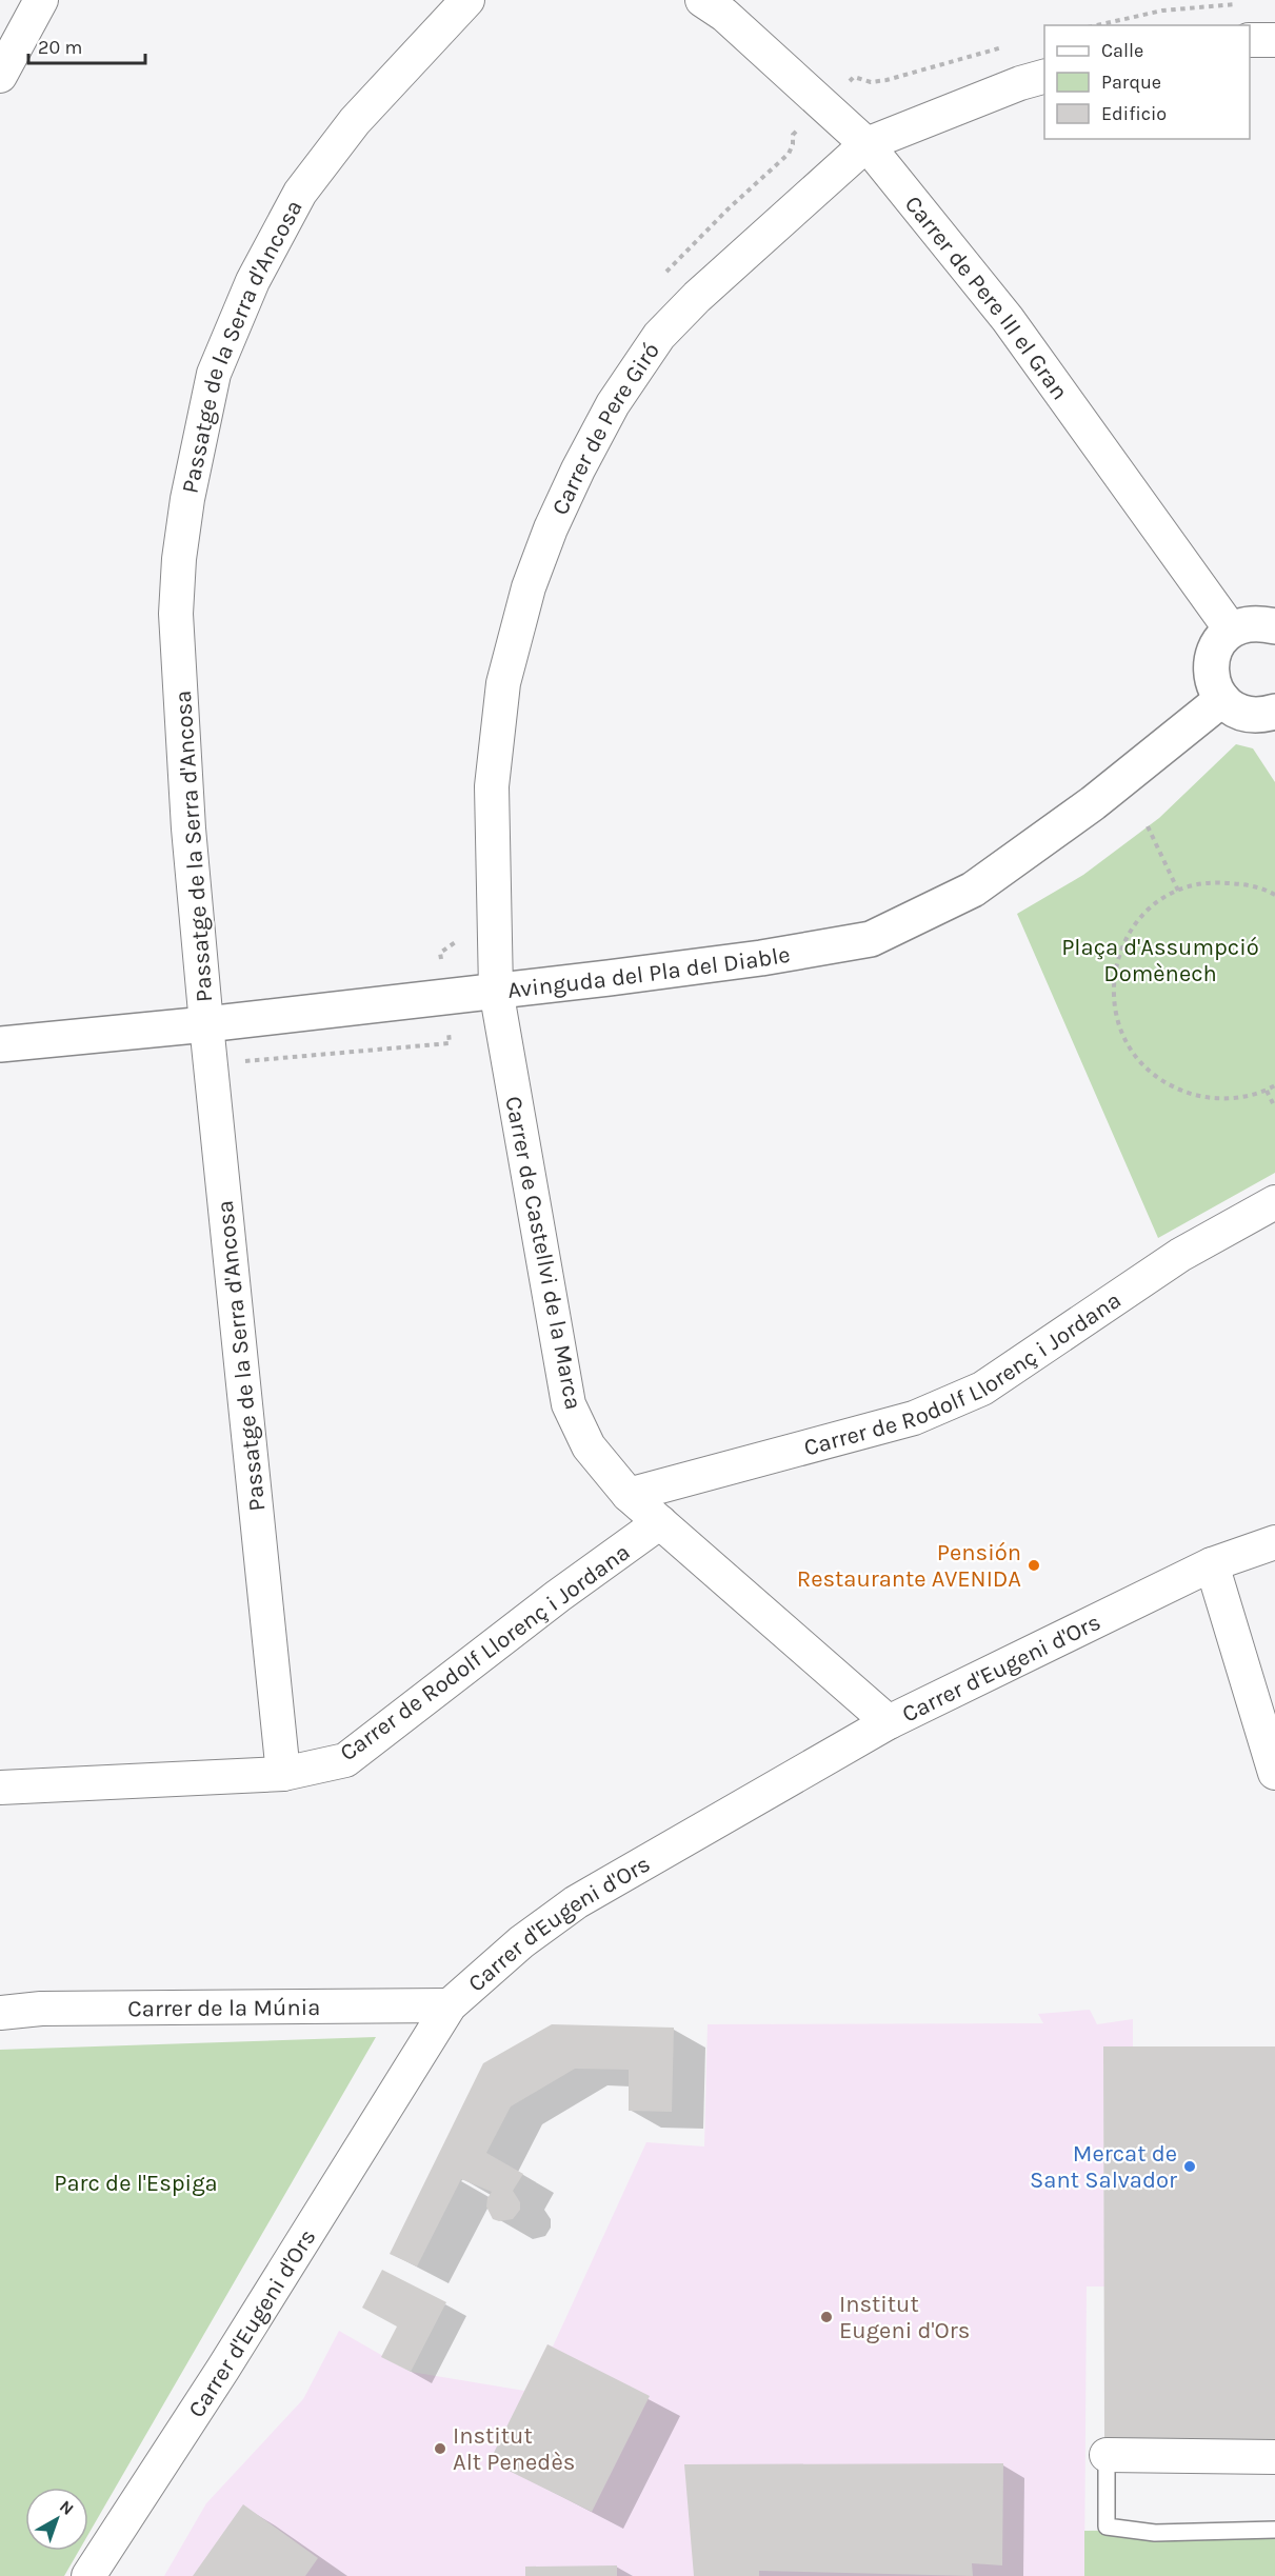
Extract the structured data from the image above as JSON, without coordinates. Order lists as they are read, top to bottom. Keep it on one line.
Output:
{"streets":{"street":["Carrer de Pere III el Gran","Passatge de la Serra d'Ancosa","Carrer de Pere Giró","Avinguda del Pla del Diable","Carrer de Castellvi de la Marca","Carrer de Rodolf Llorenç i Jordana","Carrer d'Eugeni d'Ors","Carrer de la Múnia"]},"crossings":[["Carrer de Pere III el Gran","Carrer de Pere Giró"],["Passatge de la Serra d'Ancosa","Avinguda del Pla del Diable"],["Passatge de la Serra d'Ancosa","Carrer de Rodolf Llorenç i Jordana"],["Carrer de Pere Giró","Avinguda del Pla del Diable"],["Carrer de Pere Giró","Carrer de Castellvi de la Marca"],["Avinguda del Pla del Diable","Carrer de Castellvi de la Marca"],["Carrer de Castellvi de la Marca","Carrer de Rodolf Llorenç i Jordana"],["Carrer de Castellvi de la Marca","Carrer d'Eugeni d'Ors"],["Carrer d'Eugeni d'Ors","Carrer de la Múnia"]],"parks":["Plaça d'Assumpció Domènech","Parc de l'Espiga"],"places":["Pensión Restaurante AVENIDA","Mercat de Sant Salvador","Institut Eugeni d'Ors","Institut Alt Penedès"],"legend":["Calle","Parque","Edificio"],"scale_bar":"20 m","north":"top right"}
